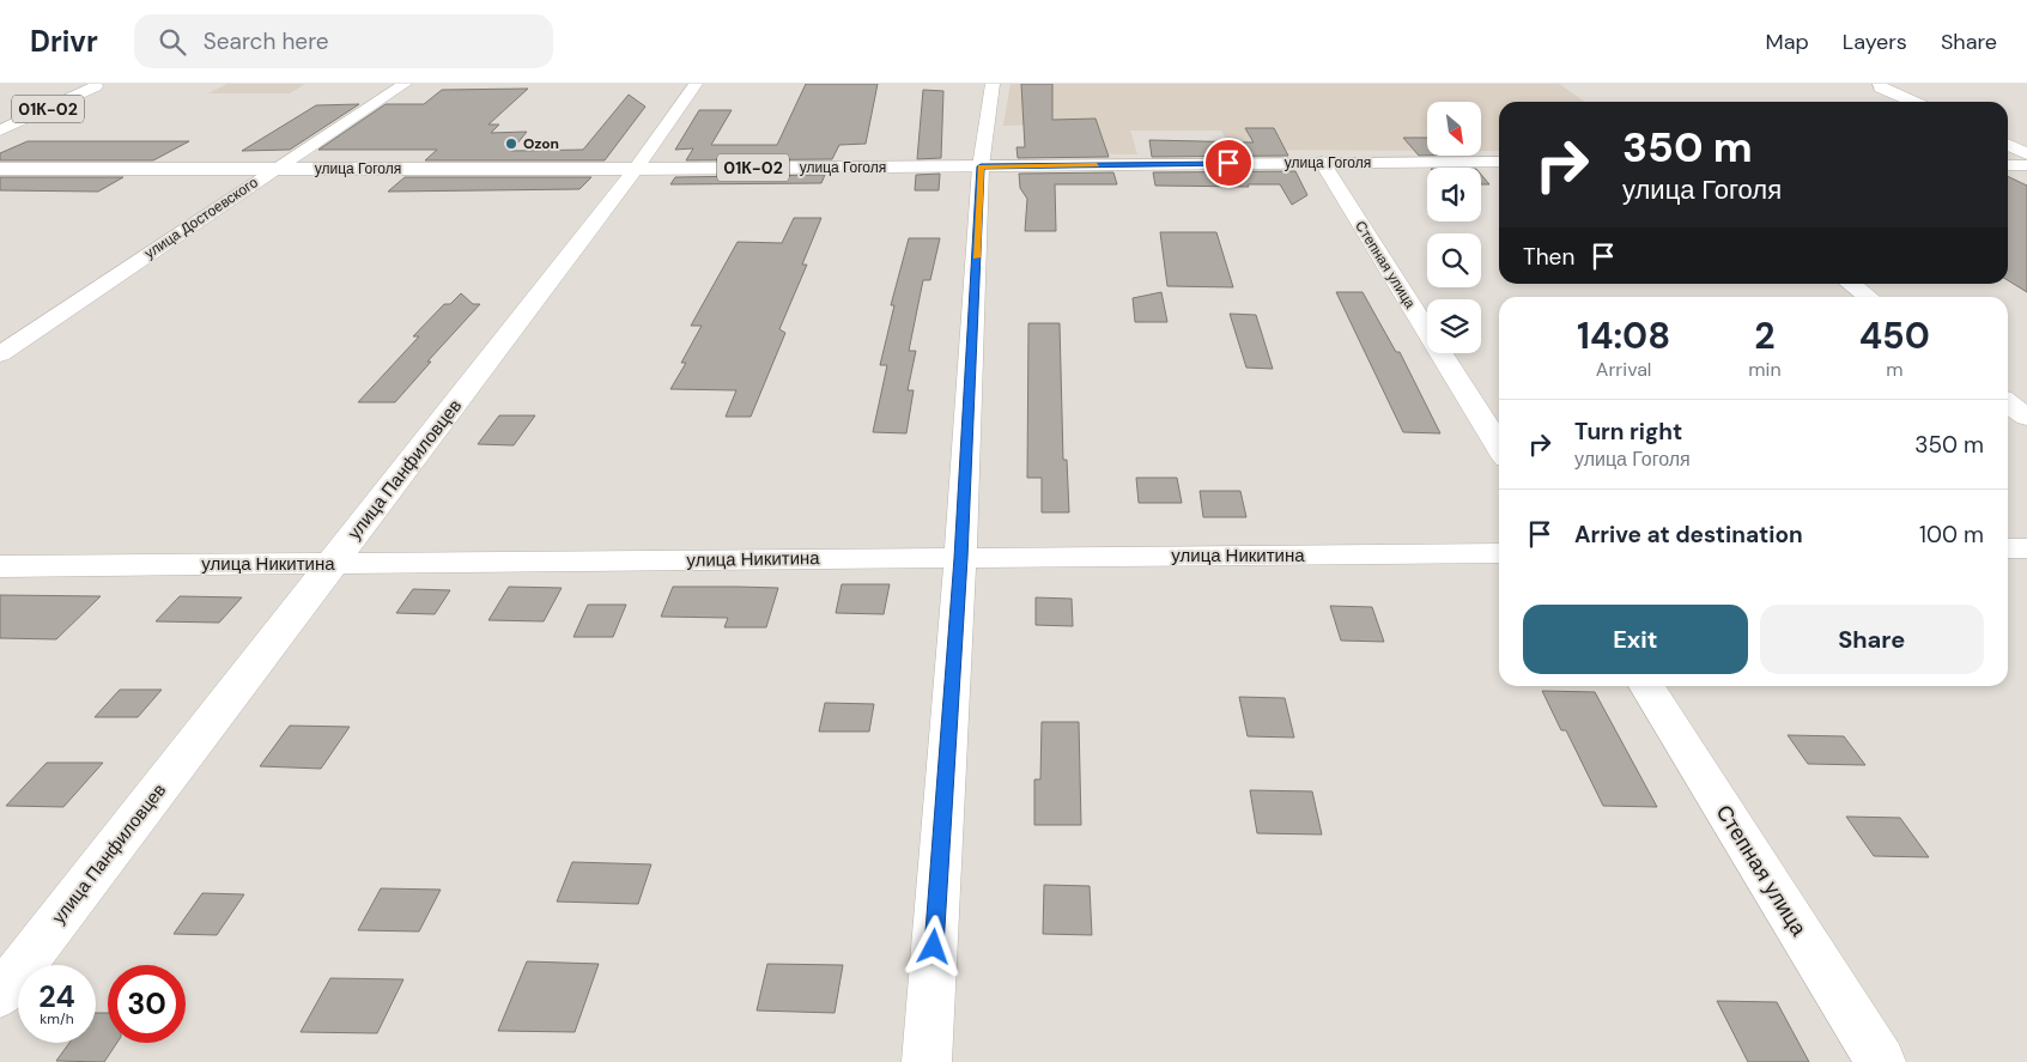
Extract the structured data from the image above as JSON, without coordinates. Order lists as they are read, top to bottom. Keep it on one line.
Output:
{"streets":{"street":["01К-02","улица Гоголя","улица Достоевского","Степная улица","улица Панфиловцев","улица Никитина"]},"crossings":[["улица Гоголя","улица Достоевского"],["улица Гоголя","Степная улица"],["улица Гоголя","улица Панфиловцев"],["улица Панфиловцев","улица Никитина"]],"places":["Ozon"],"north":"bottom right","page":{"header":"Drivr","search":"Search here","nav":["Map","Layers","Share"],"turn":["350 m","улица Гоголя"],"then":"Then","eta":["14:08","Arrival","2","min","450","m"],"list":[{"name":"Turn right","note":"улица Гоголя","value":"350 m"},{"name":"Arrive at destination","value":"100 m"}],"buttons":["Exit","Share"],"speed":"24 km/h","limit":"30"}}
